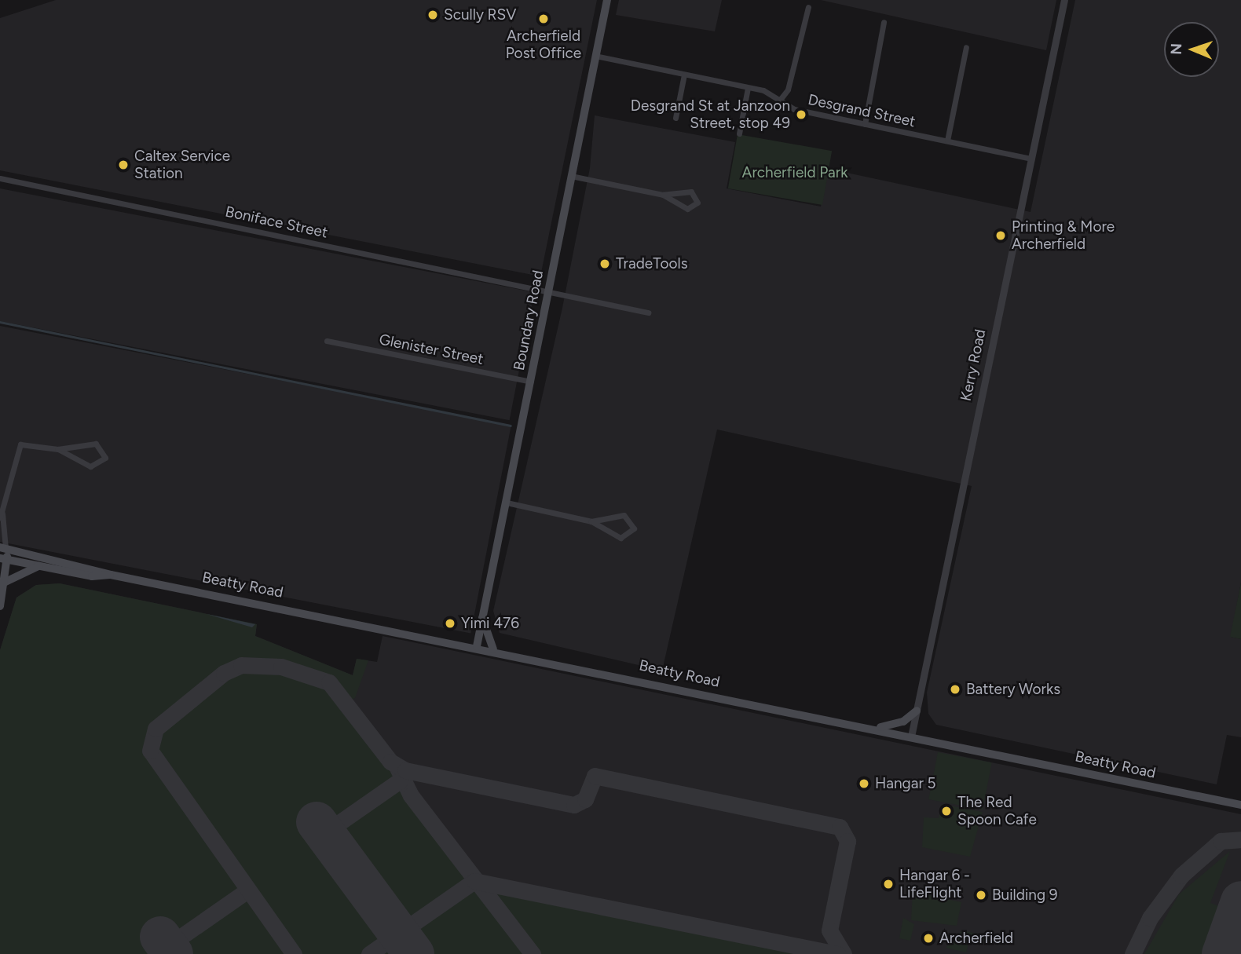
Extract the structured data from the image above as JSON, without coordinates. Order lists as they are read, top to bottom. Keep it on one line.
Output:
{"streets":{"main road":["Boundary Road","Beatty Road"],"street":["Desgrand Street","Boniface Street","Glenister Street","Kerry Road"]},"crossings":[["Desgrand Street","Boundary Road"],["Desgrand Street","Kerry Road"],["Boniface Street","Boundary Road"],["Boundary Road","Glenister Street"],["Boundary Road","Beatty Road"],["Kerry Road","Beatty Road"]],"parks":["Archerfield Park"],"places":["Scully RSV","Archerfield Post Office","Desgrand St at Janzoon Street, stop 49","Caltex Service Station","Printing & More Archerfield","TradeTools","Yimi 476","Battery Works","Hangar 5","The Red Spoon Cafe","Hangar 6 - LifeFlight","Building 9","Archerfield"],"north":"left"}
